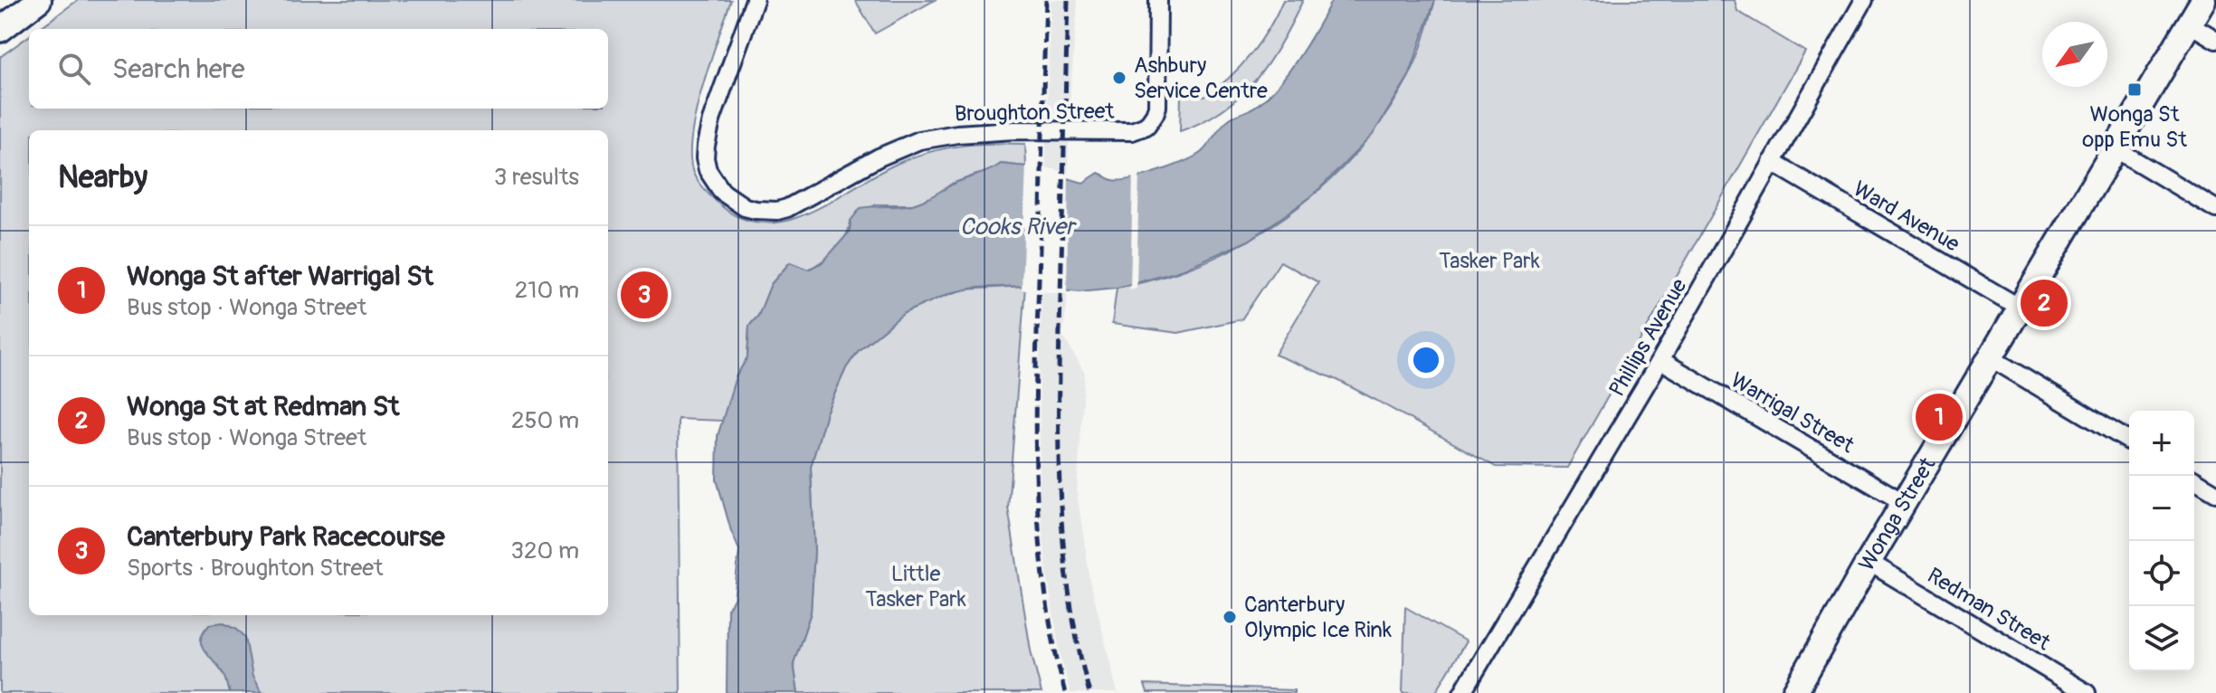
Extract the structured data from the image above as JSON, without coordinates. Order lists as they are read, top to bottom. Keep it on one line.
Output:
{"streets":{"street":["Broughton Street","Ward Avenue","Phillips Avenue","Warrigal Street","Wonga Street","Redman Street"]},"crossings":[["Ward Avenue","Phillips Avenue"],["Ward Avenue","Wonga Street"],["Phillips Avenue","Warrigal Street"],["Warrigal Street","Wonga Street"],["Wonga Street","Redman Street"]],"water":["Cooks River"],"parks":["Tasker Park","Little Tasker Park"],"places":{"other":["Ashbury Service Centre","Canterbury Olympic Ice Rink"],"transit":["Wonga St opp Emu St"]},"north":"bottom left","page":{"search":"Search here","heading":["Nearby","3 results"],"list":[{"mark":"1","name":"Wonga St after Warrigal St","note":"Bus stop · Wonga Street","value":"210 m"},{"mark":"2","name":"Wonga St at Redman St","note":"Bus stop · Wonga Street","value":"250 m"},{"mark":"3","name":"Canterbury Park Racecourse","note":"Sports · Broughton Street","value":"320 m"}],"pins":["3","2","1"],"map_buttons":["+","−"]}}
